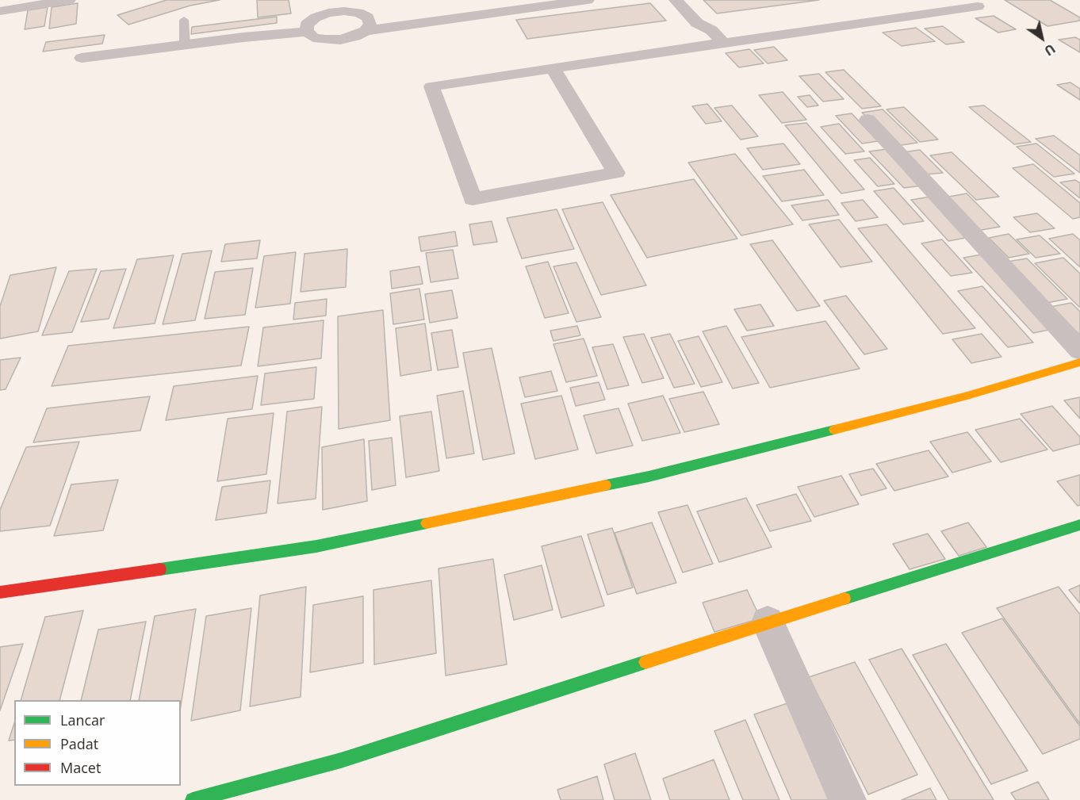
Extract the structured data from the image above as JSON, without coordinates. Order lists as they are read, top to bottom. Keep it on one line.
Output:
{"legend":["Lancar","Padat","Macet"],"north":"bottom right"}
